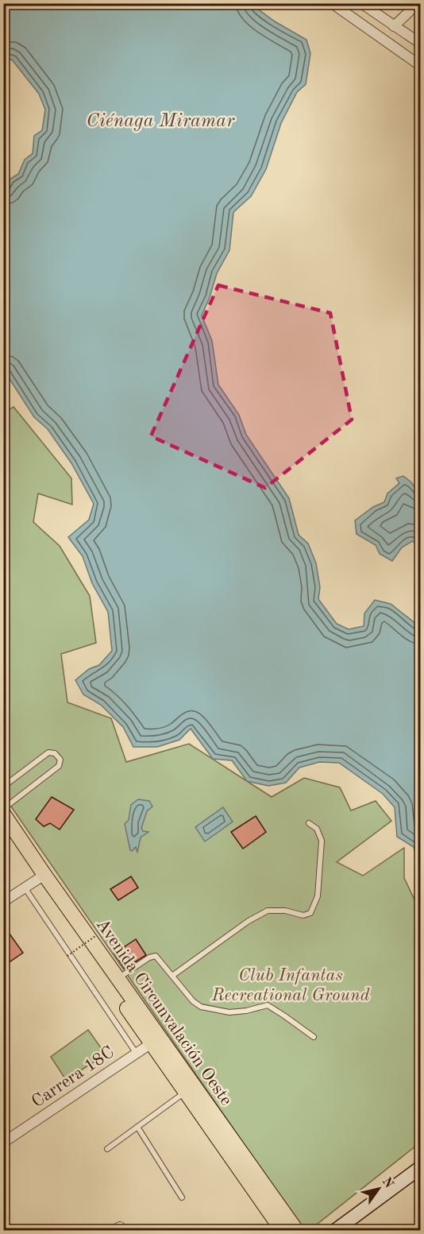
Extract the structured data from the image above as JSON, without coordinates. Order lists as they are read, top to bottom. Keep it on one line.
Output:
{"streets":{"main road":["Avenida Circunvalación Oeste"],"street":["Carrera 18C"]},"crossings":[["Avenida Circunvalación Oeste","Carrera 18C"]],"water":["Ciénaga Miramar"],"parks":["Club Infantas Recreational Ground"],"north":"top right"}
